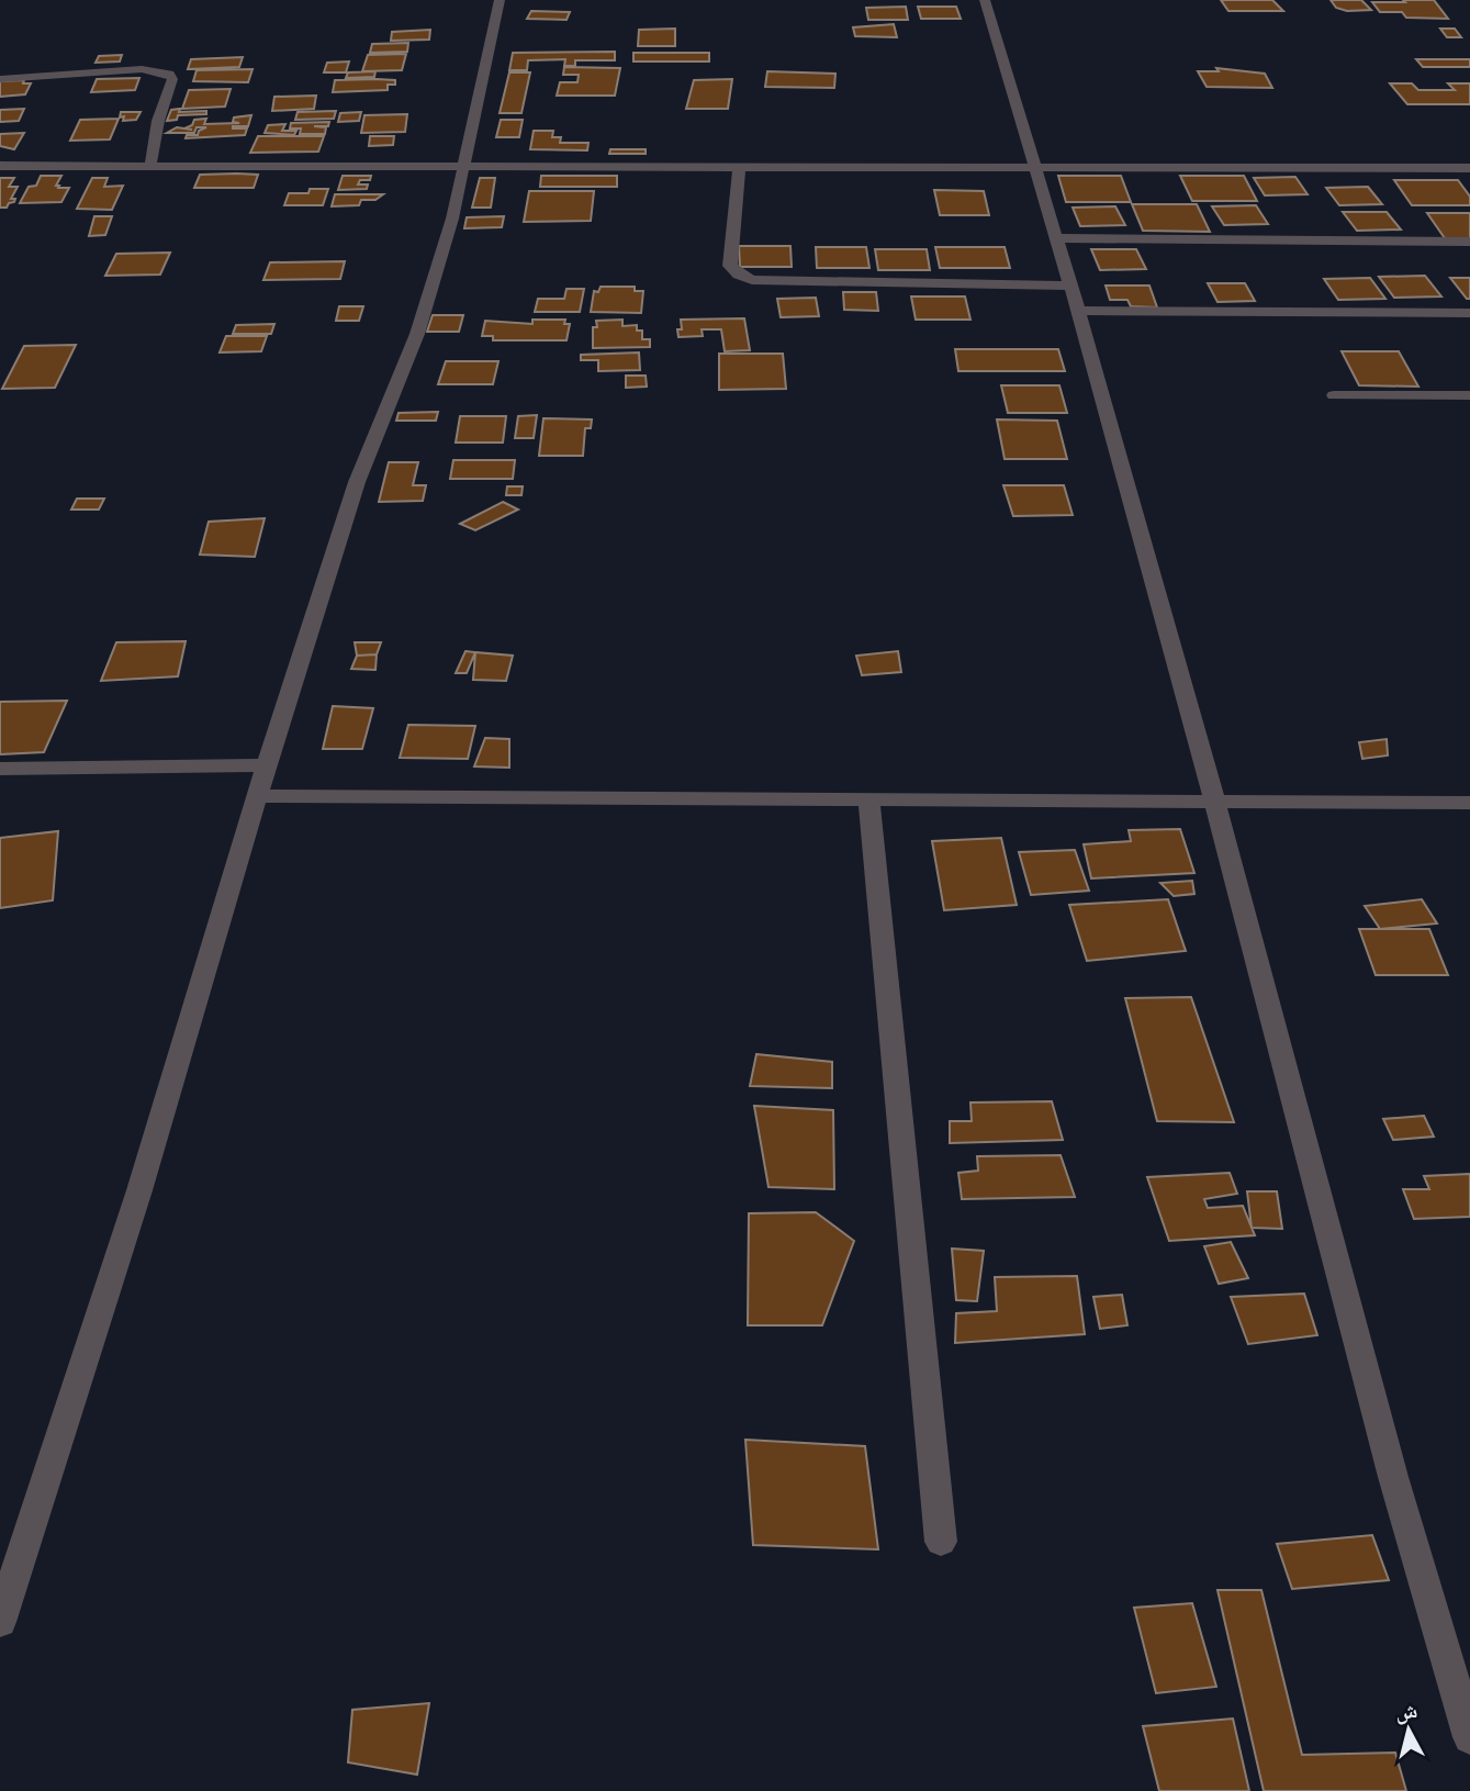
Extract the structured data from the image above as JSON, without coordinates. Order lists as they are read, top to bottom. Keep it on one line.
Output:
{"north":"top"}
